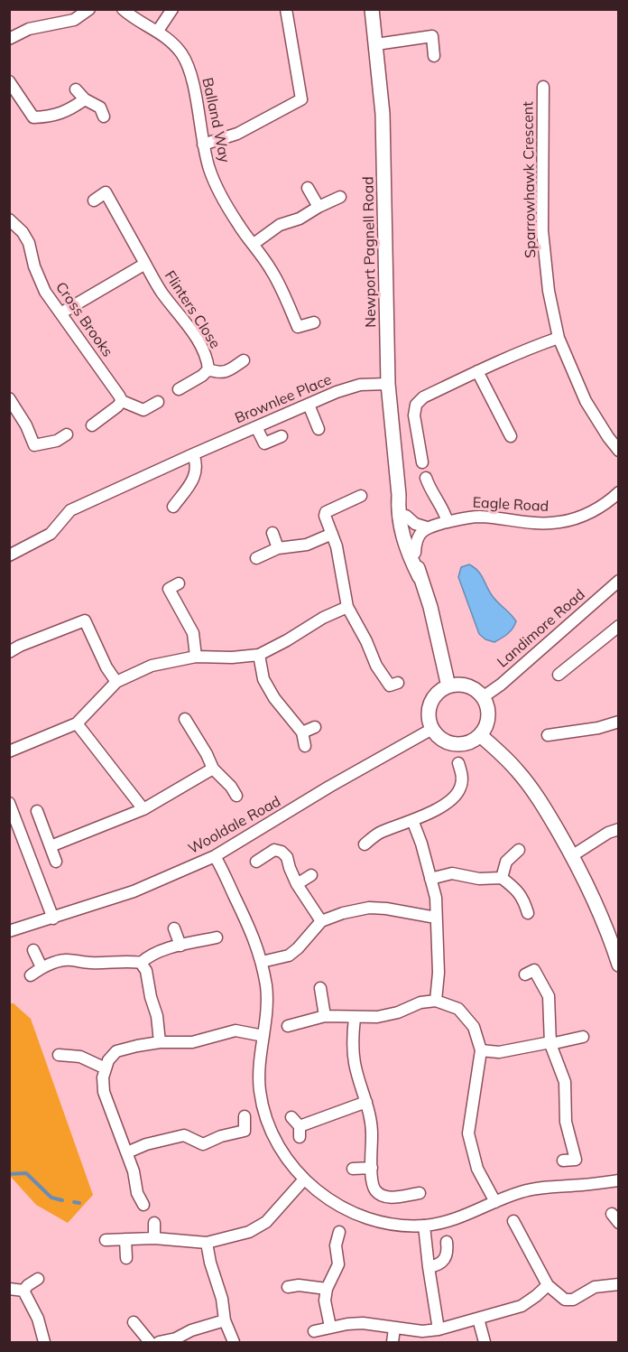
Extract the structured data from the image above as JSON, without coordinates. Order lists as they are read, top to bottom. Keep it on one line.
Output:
{"streets":{"main road":["Newport Pagnell Road"],"street":["Balland Way","Sparrowhawk Crescent","Flinters Close","Cross Brooks","Brownlee Place","Eagle Road","Landimore Road","Wooldale Road"]},"crossings":[["Newport Pagnell Road","Brownlee Place"],["Newport Pagnell Road","Landimore Road"],["Newport Pagnell Road","Wooldale Road"],["Flinters Close","Cross Brooks"],["Landimore Road","Wooldale Road"]]}
